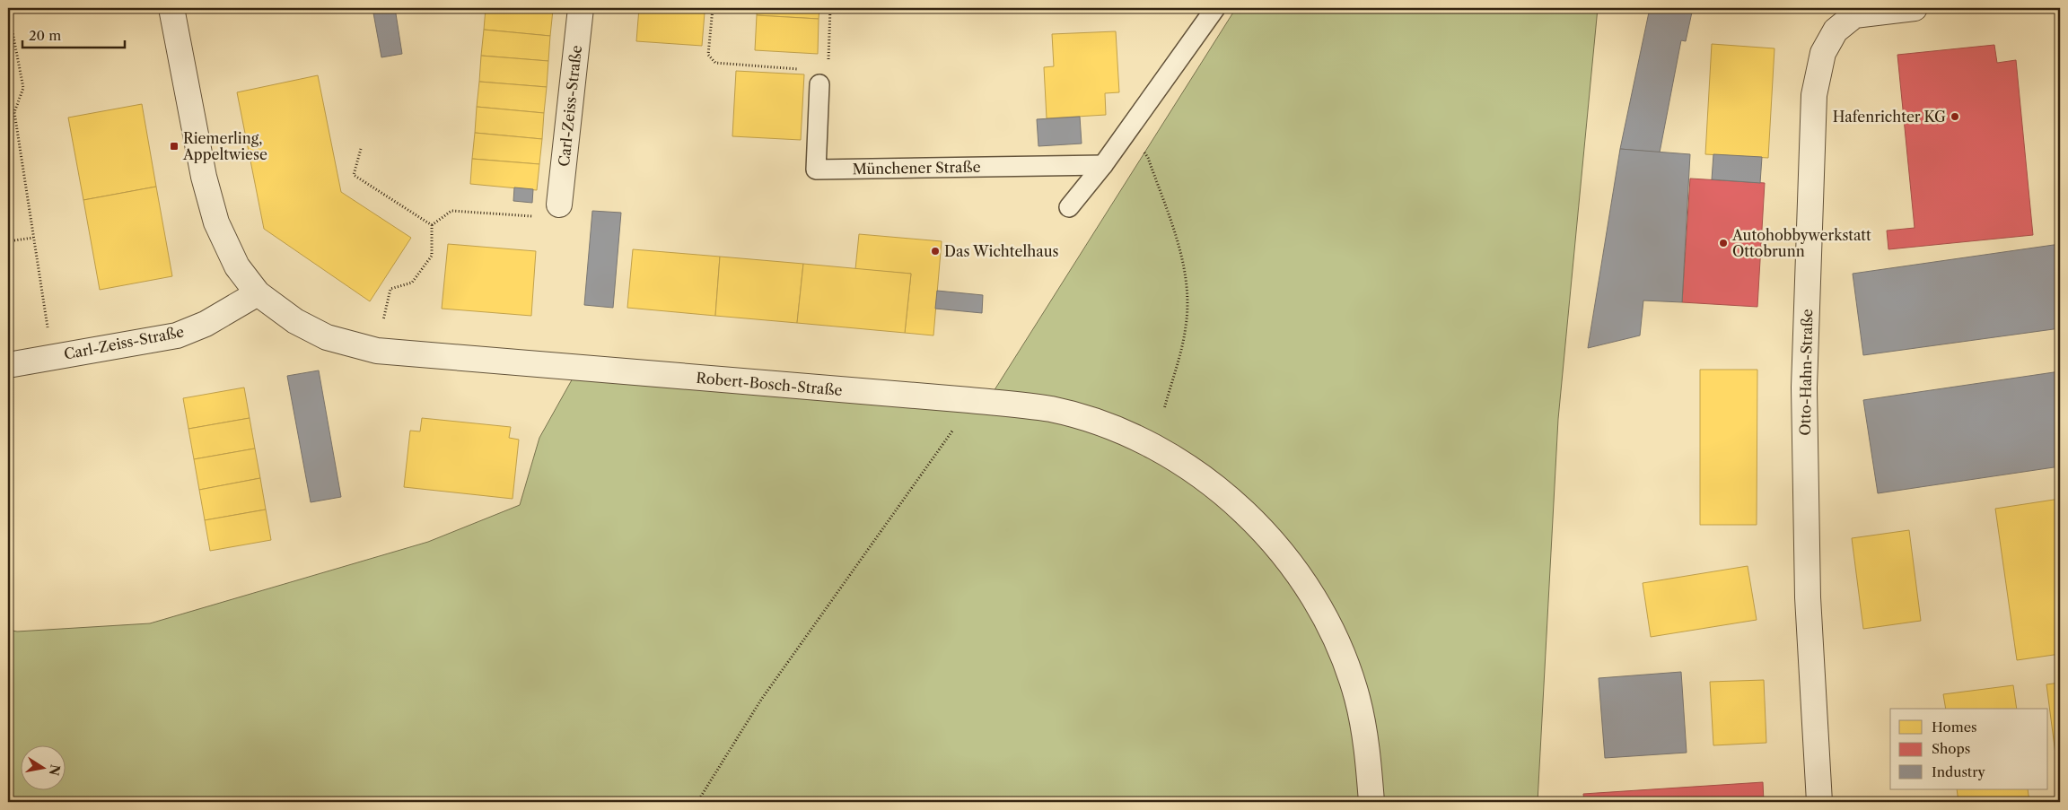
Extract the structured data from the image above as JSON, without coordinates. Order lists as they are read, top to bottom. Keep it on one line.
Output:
{"streets":{"street":["Carl-Zeiss-Straße","Otto-Hahn-Straße","Robert-Bosch-Straße"],"lane":["Münchener Straße"]},"crossings":[["Carl-Zeiss-Straße","Robert-Bosch-Straße"]],"places":{"other":["Hafenrichter KG","Autohobbywerkstatt Ottobrunn","Das Wichtelhaus"],"transit":["Riemerling, Appeltwiese"]},"legend":["Homes","Shops","Industry"],"scale_bar":"20 m","north":"right"}
